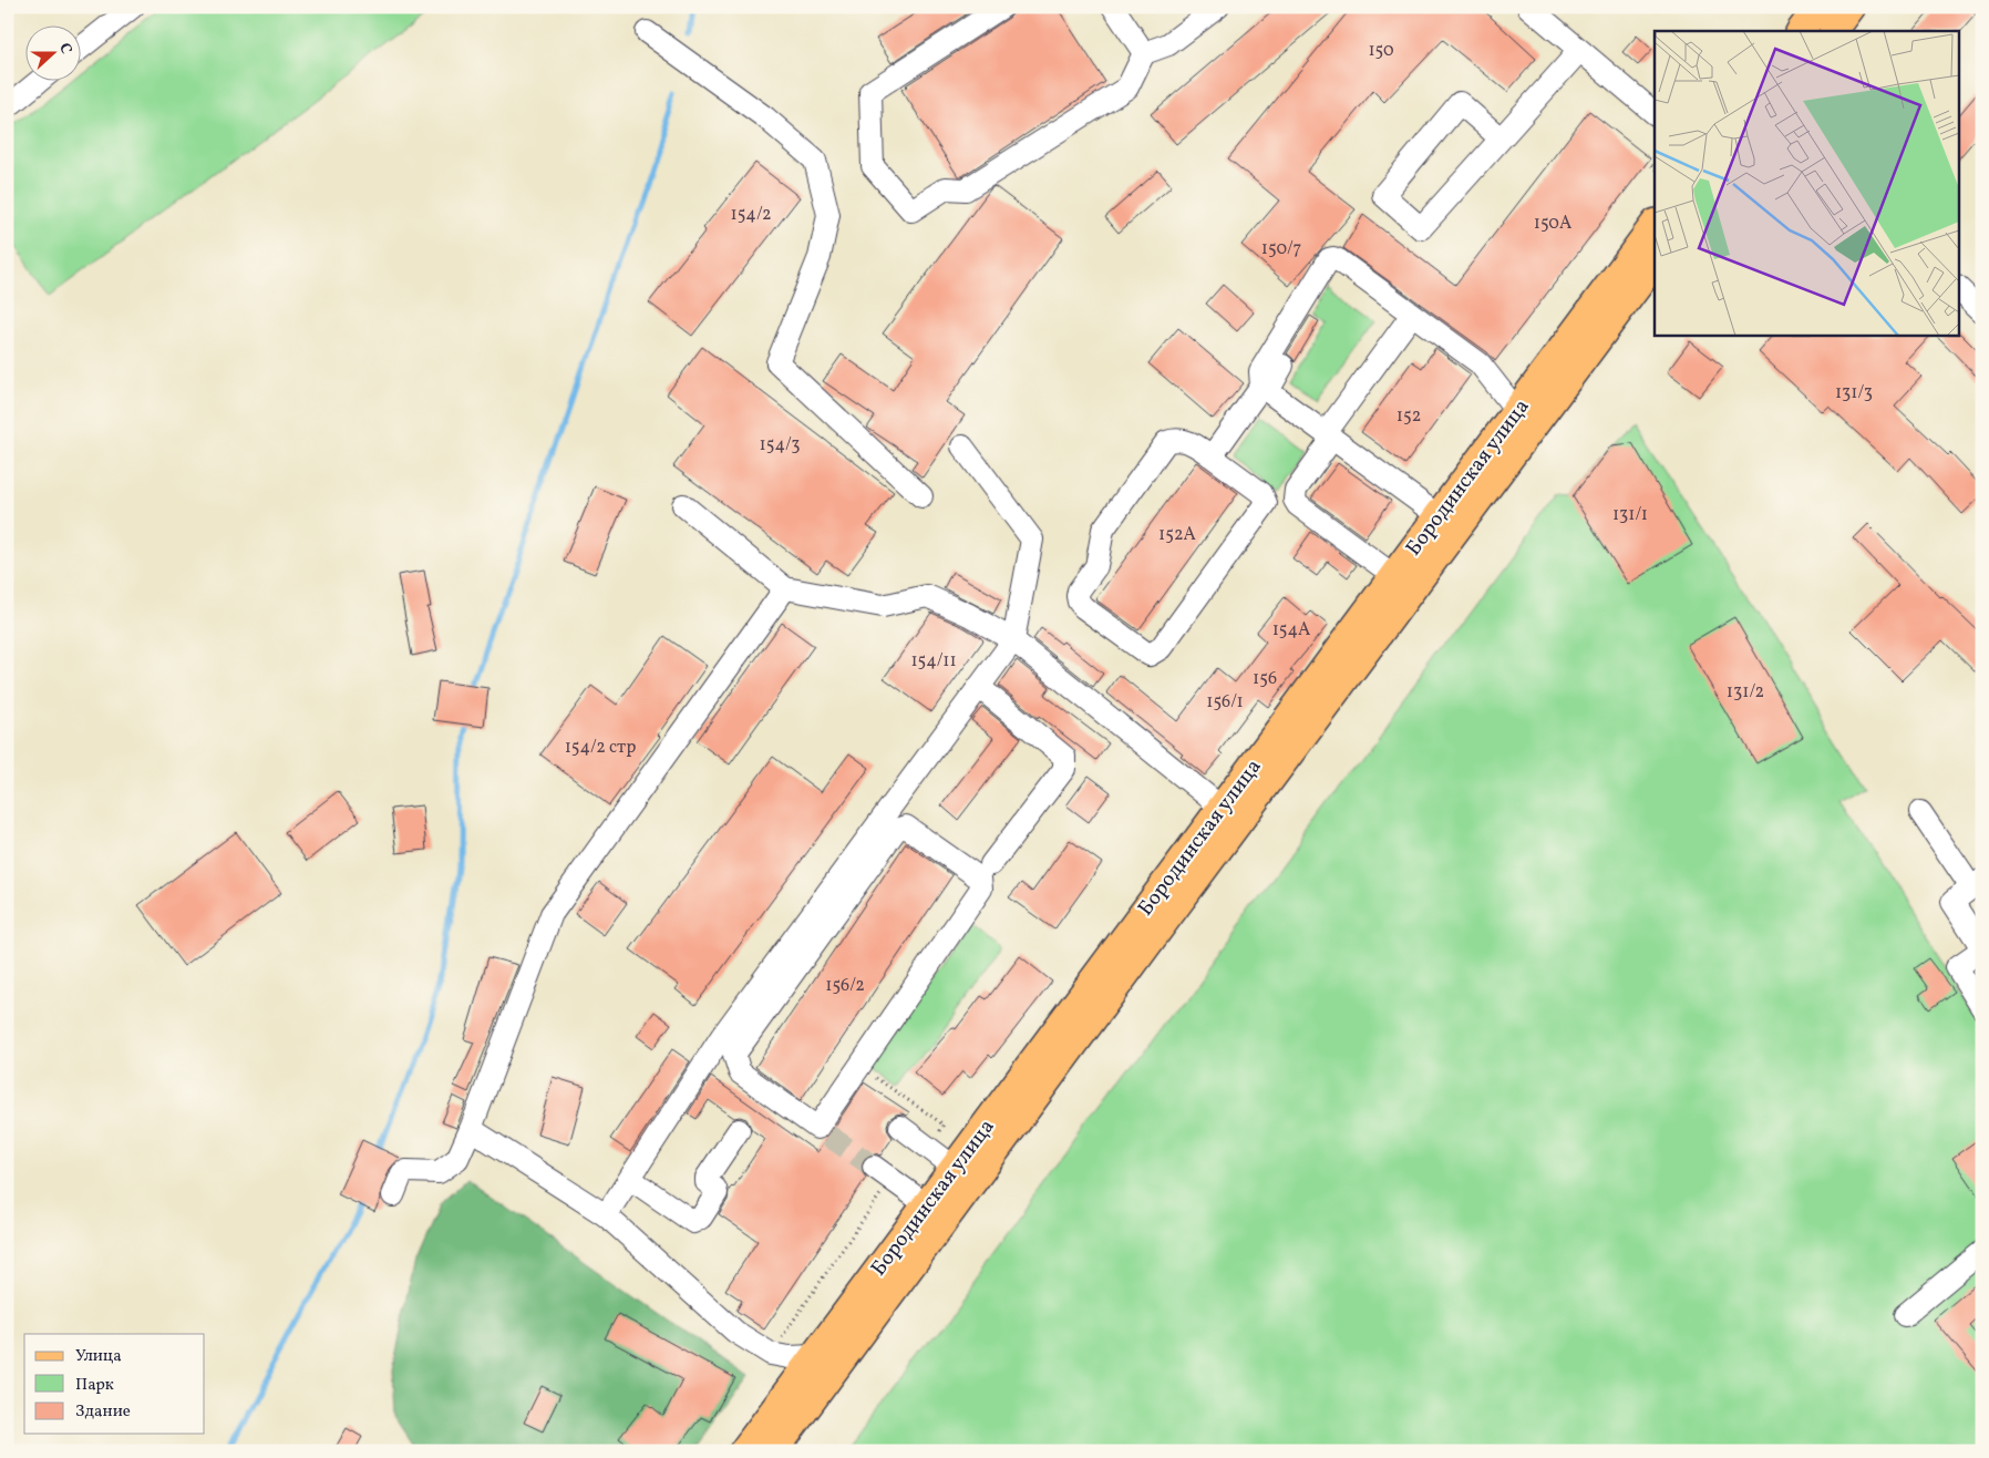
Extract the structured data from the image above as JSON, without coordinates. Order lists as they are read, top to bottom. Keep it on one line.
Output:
{"streets":{"main road":["Бородинская улица"]},"house_numbers":["150","154/2","150А","150/7","131/3","152","154/3","131/1","152А","154А","154/11","156","131/2","156/1","154/2 стр","156/2"],"legend":["Улица","Парк","Здание"],"north":"right"}
